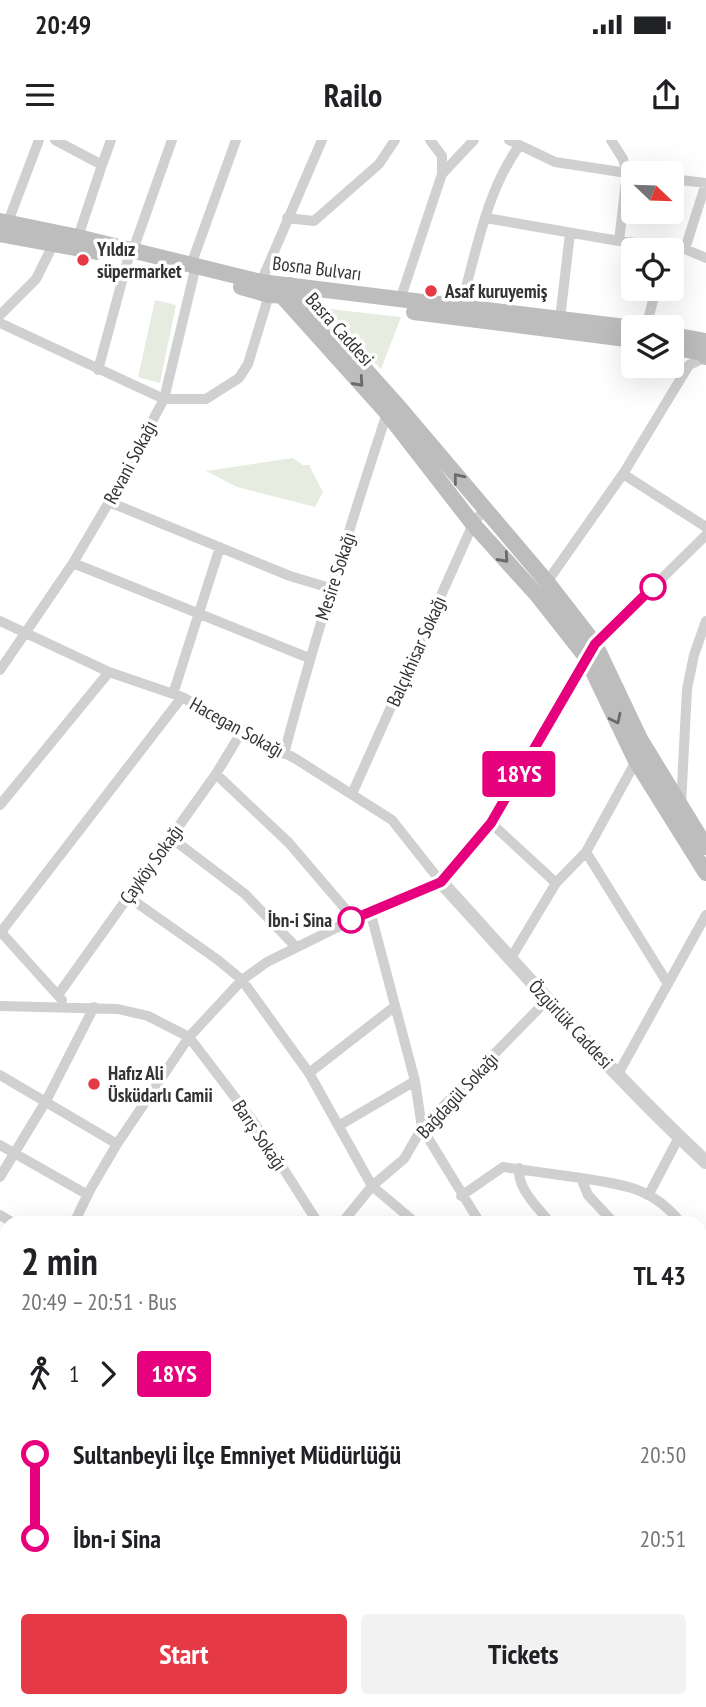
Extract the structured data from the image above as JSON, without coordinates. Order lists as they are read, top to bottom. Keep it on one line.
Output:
{"streets":{"main road":["Bosna Bulvarı","Basra Caddesi"],"street":["Revani Sokağı","Mesire Sokağı","Balçıkhisar Sokağı","Hacegan Sokağı","Çayköy Sokağı","Özgürlük Caddesi","Bağdagül Sokağı","Barış Sokağı"]},"crossings":[["Bosna Bulvarı","Basra Caddesi"],["Bosna Bulvarı","Revani Sokağı"],["Basra Caddesi","Mesire Sokağı"],["Basra Caddesi","Balçıkhisar Sokağı"],["Revani Sokağı","Hacegan Sokağı"],["Mesire Sokağı","Hacegan Sokağı"],["Balçıkhisar Sokağı","Hacegan Sokağı"],["Hacegan Sokağı","Çayköy Sokağı"],["Hacegan Sokağı","Özgürlük Caddesi"],["Özgürlük Caddesi","Bağdagül Sokağı"]],"places":["Yıldız süpermarket","Asaf kuruyemiş","İbn-i Sina","Hafız Ali Üsküdarlı Camii"],"lines":["bus line 18YS"],"north":"bottom right","page":{"status":"20:49","header":"Railo","on_map":"18YS","heading":["2 min","20:49 – 20:51 · Bus","TL 43"],"legs":["1","18YS"],"list":[{"name":"Sultanbeyli İlçe Emniyet Müdürlüğü","value":"20:50"},{"name":"İbn-i Sina","value":"20:51"}],"buttons":["Start","Tickets"]}}
